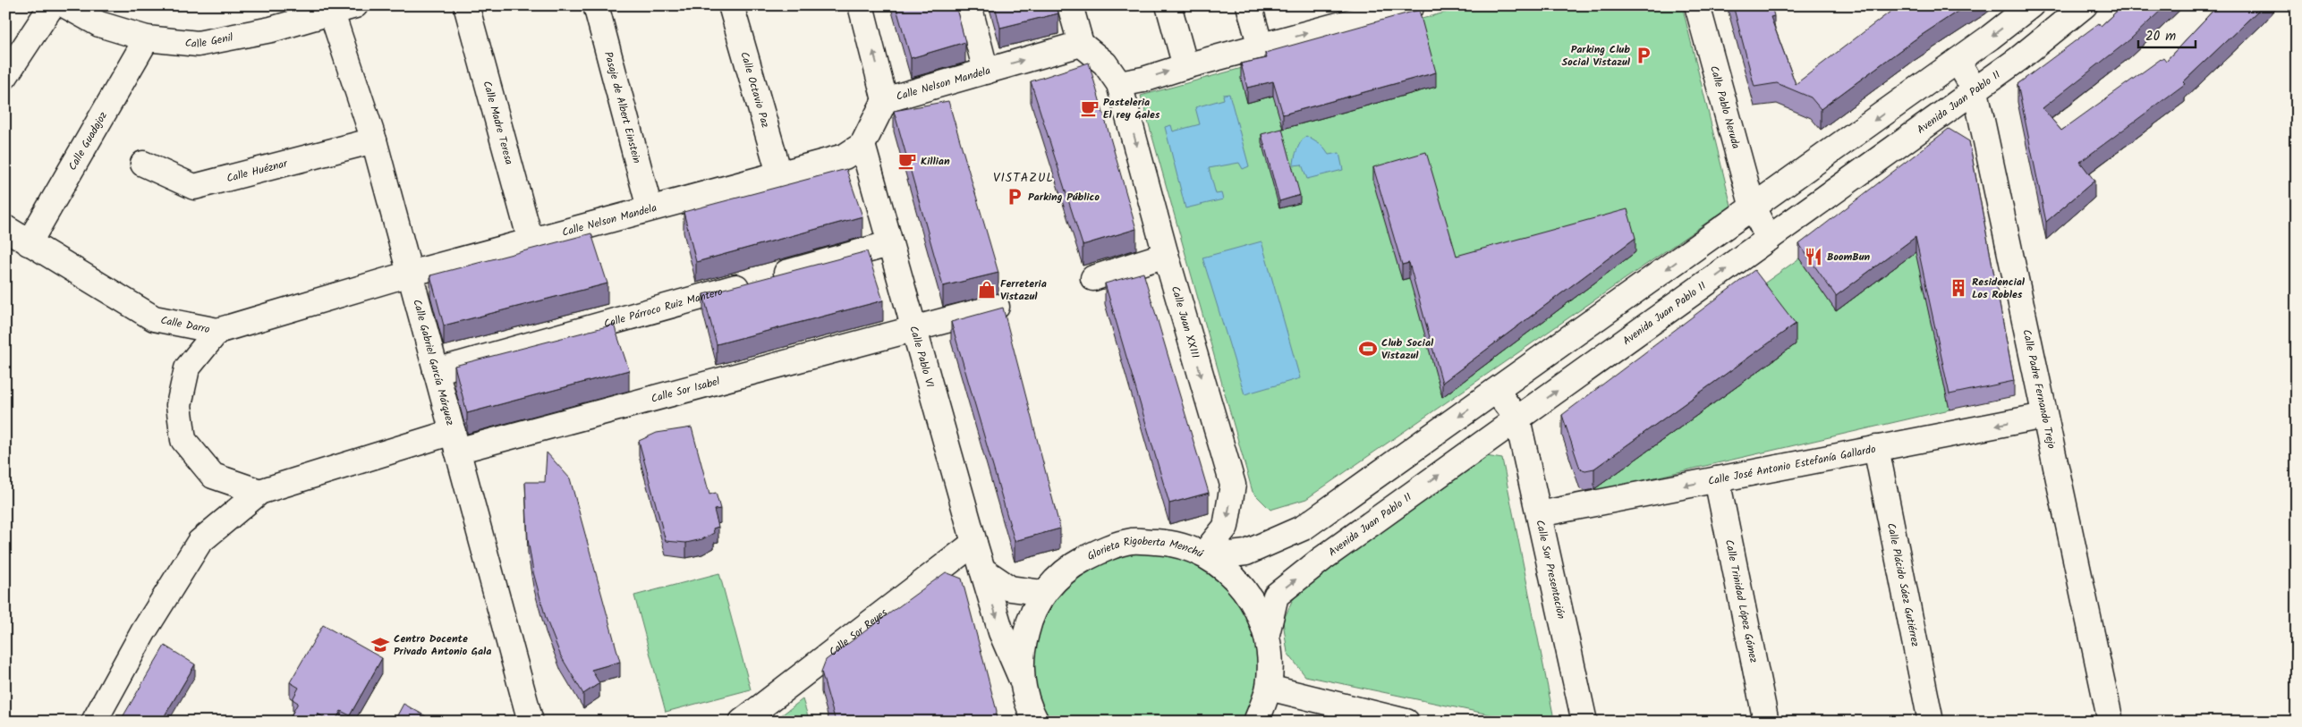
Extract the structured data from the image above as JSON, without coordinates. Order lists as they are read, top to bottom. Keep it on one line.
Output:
{"streets":{"street":["Calle Genil","Calle Nelson Mandela","Calle Octavio Paz","Avenida Juan Pablo II","Calle Pablo Neruda","Pasaje de Albert Einstein","Calle Madre Teresa","Calle Guadajoz","Calle Huéznar","Calle Párroco Ruiz Mantero","Calle Juan XXIII","Calle Darro","Calle Pablo VI","Calle Gabriel García Márquez","Calle Padre Fernando Trejo","Calle Sor Isabel","Calle José Antonio Estefanía Gallardo","Glorieta Rigoberta Menchú","Calle Sor Presentación","Calle Plácido Sáez Gutiérrez","Calle Trinidad López Gómez","Calle Sor Reyes"]},"crossings":[["Calle Genil","Calle Guadajoz"],["Calle Genil","Calle Gabriel García Márquez"],["Calle Nelson Mandela","Calle Octavio Paz"],["Calle Nelson Mandela","Pasaje de Albert Einstein"],["Calle Nelson Mandela","Calle Madre Teresa"],["Calle Nelson Mandela","Calle Darro"],["Calle Nelson Mandela","Calle Pablo VI"],["Calle Nelson Mandela","Calle Gabriel García Márquez"],["Avenida Juan Pablo II","Calle Pablo Neruda"],["Avenida Juan Pablo II","Calle Padre Fernando Trejo"],["Avenida Juan Pablo II","Glorieta Rigoberta Menchú"],["Avenida Juan Pablo II","Calle Sor Presentación"],["Calle Guadajoz","Calle Darro"],["Calle Huéznar","Calle Gabriel García Márquez"],["Calle Párroco Ruiz Mantero","Calle Pablo VI"],["Calle Párroco Ruiz Mantero","Calle Gabriel García Márquez"],["Calle Juan XXIII","Glorieta Rigoberta Menchú"],["Calle Darro","Calle Gabriel García Márquez"],["Calle Pablo VI","Calle Sor Isabel"],["Calle Pablo VI","Glorieta Rigoberta Menchú"],["Calle Pablo VI","Calle Sor Reyes"],["Calle Gabriel García Márquez","Calle Sor Isabel"],["Calle Padre Fernando Trejo","Calle José Antonio Estefanía Gallardo"],["Calle José Antonio Estefanía Gallardo","Calle Sor Presentación"],["Calle José Antonio Estefanía Gallardo","Calle Plácido Sáez Gutiérrez"],["Calle José Antonio Estefanía Gallardo","Calle Trinidad López Gómez"]],"one_way":["Calle Juan XXIII"],"districts":["VISTAZUL"],"places":{"parking":["Parking Club Social Vistazul","Parking Público"],"cafe":["Pasteleria El rey Gales","Killian"],"restaurant":["BoomBun"],"building":["Residencial Los Robles"],"shop":["Ferreteria Vistazul"],"sports":["Club Social Vistazul"],"school or university":["Centro Docente Privado Antonio Gala"]},"scale_bar":"20 m"}
